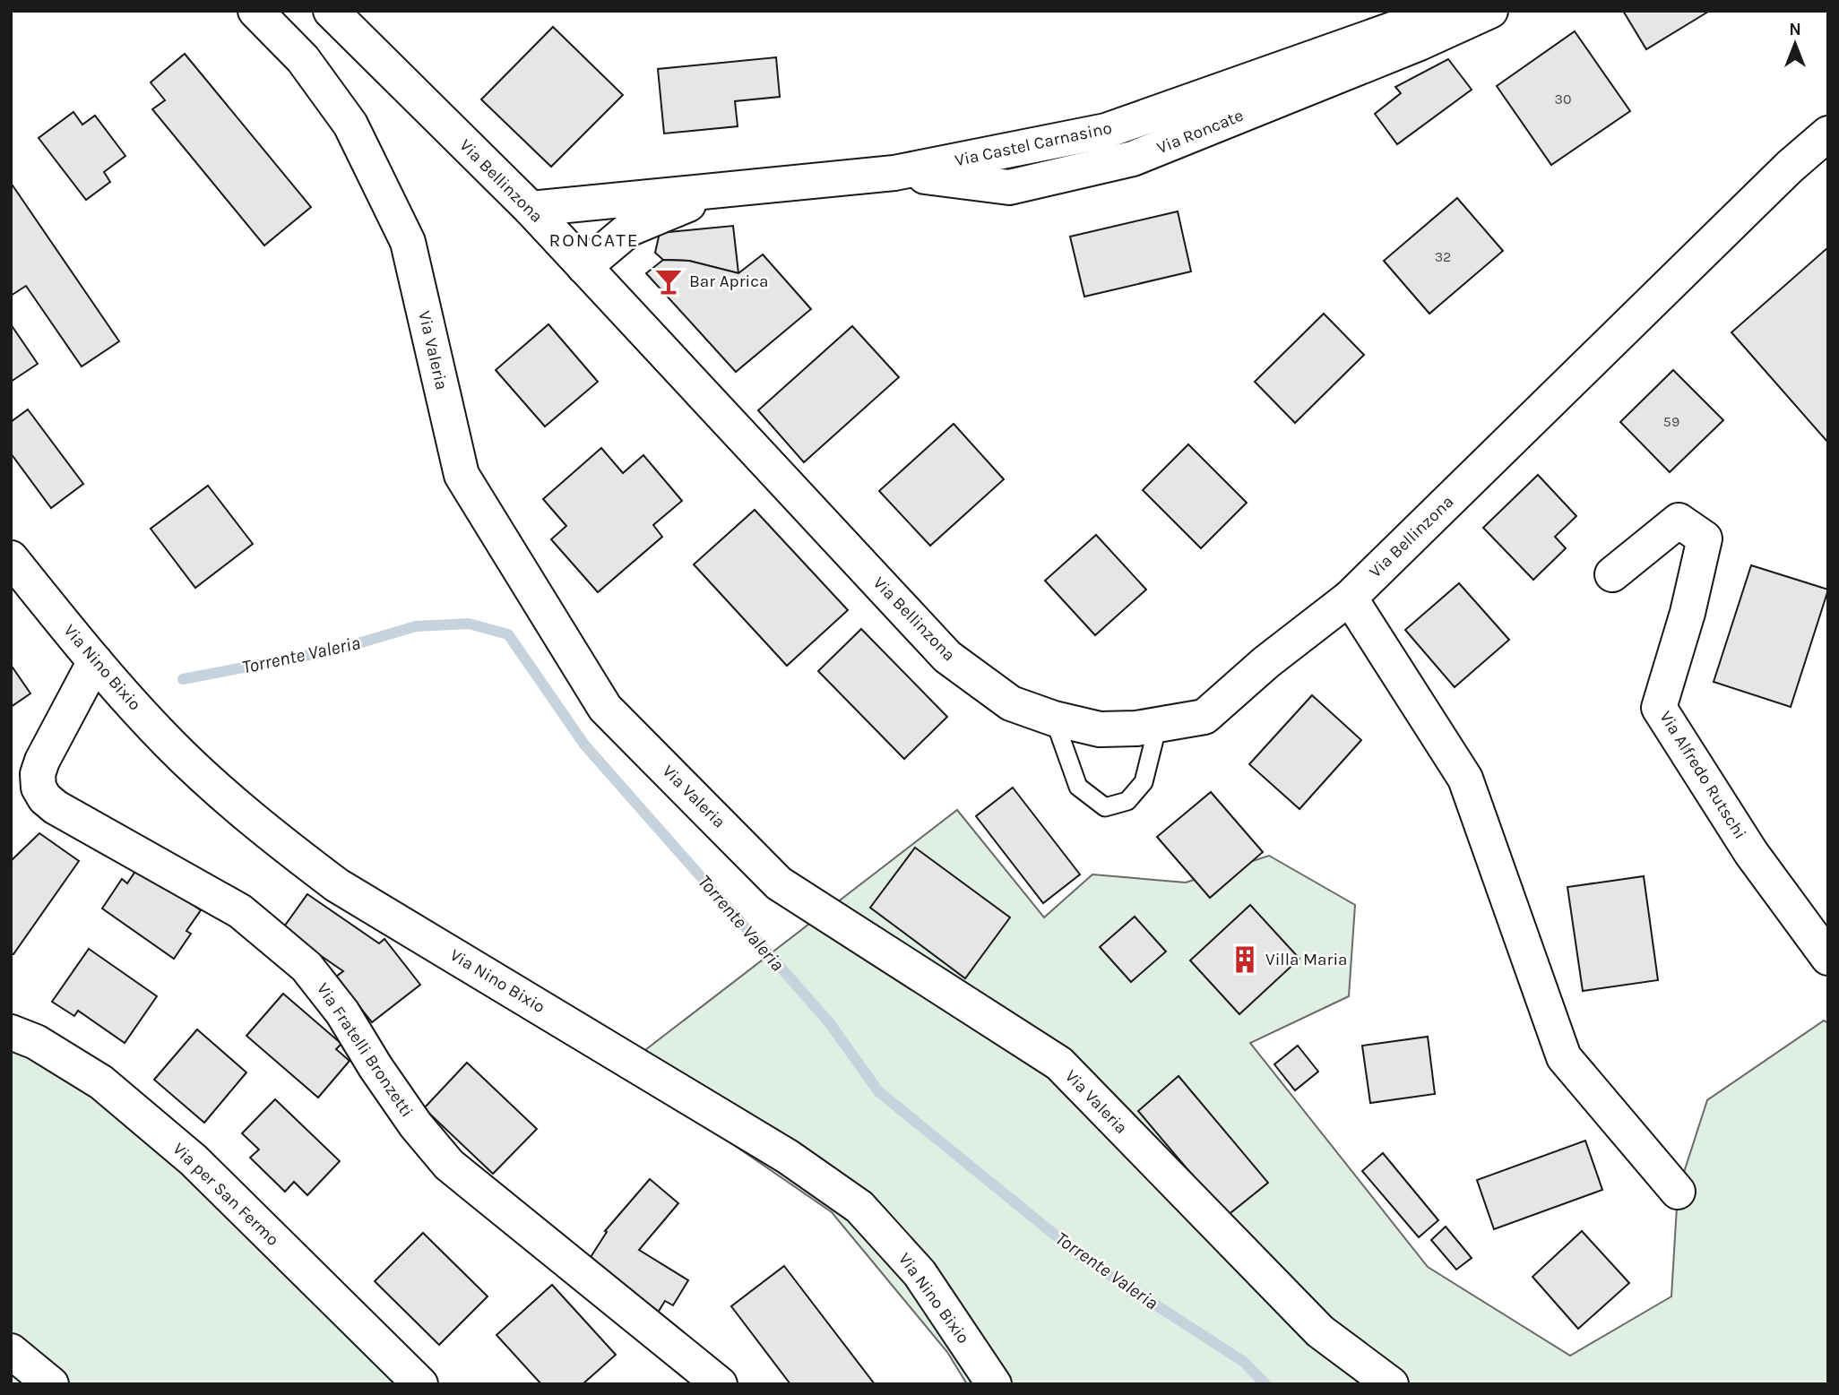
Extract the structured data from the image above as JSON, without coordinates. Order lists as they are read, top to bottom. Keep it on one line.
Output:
{"streets":{"main road":["Via Roncate","Via Castel Carnasino","Via Bellinzona","Via Valeria","Via Nino Bixio","Via Alfredo Rutschi","Via Fratelli Bronzetti","Via per San Fermo"]},"crossings":[["Via Roncate","Via Castel Carnasino"],["Via Castel Carnasino","Via Bellinzona"],["Via Nino Bixio","Via Fratelli Bronzetti"]],"districts":["RONCATE"],"water":["Torrente Valeria"],"places":{"bar":["Bar Aprica"],"building":["Villa Maria"]},"house_numbers":["30","32","59"],"north":"top"}
